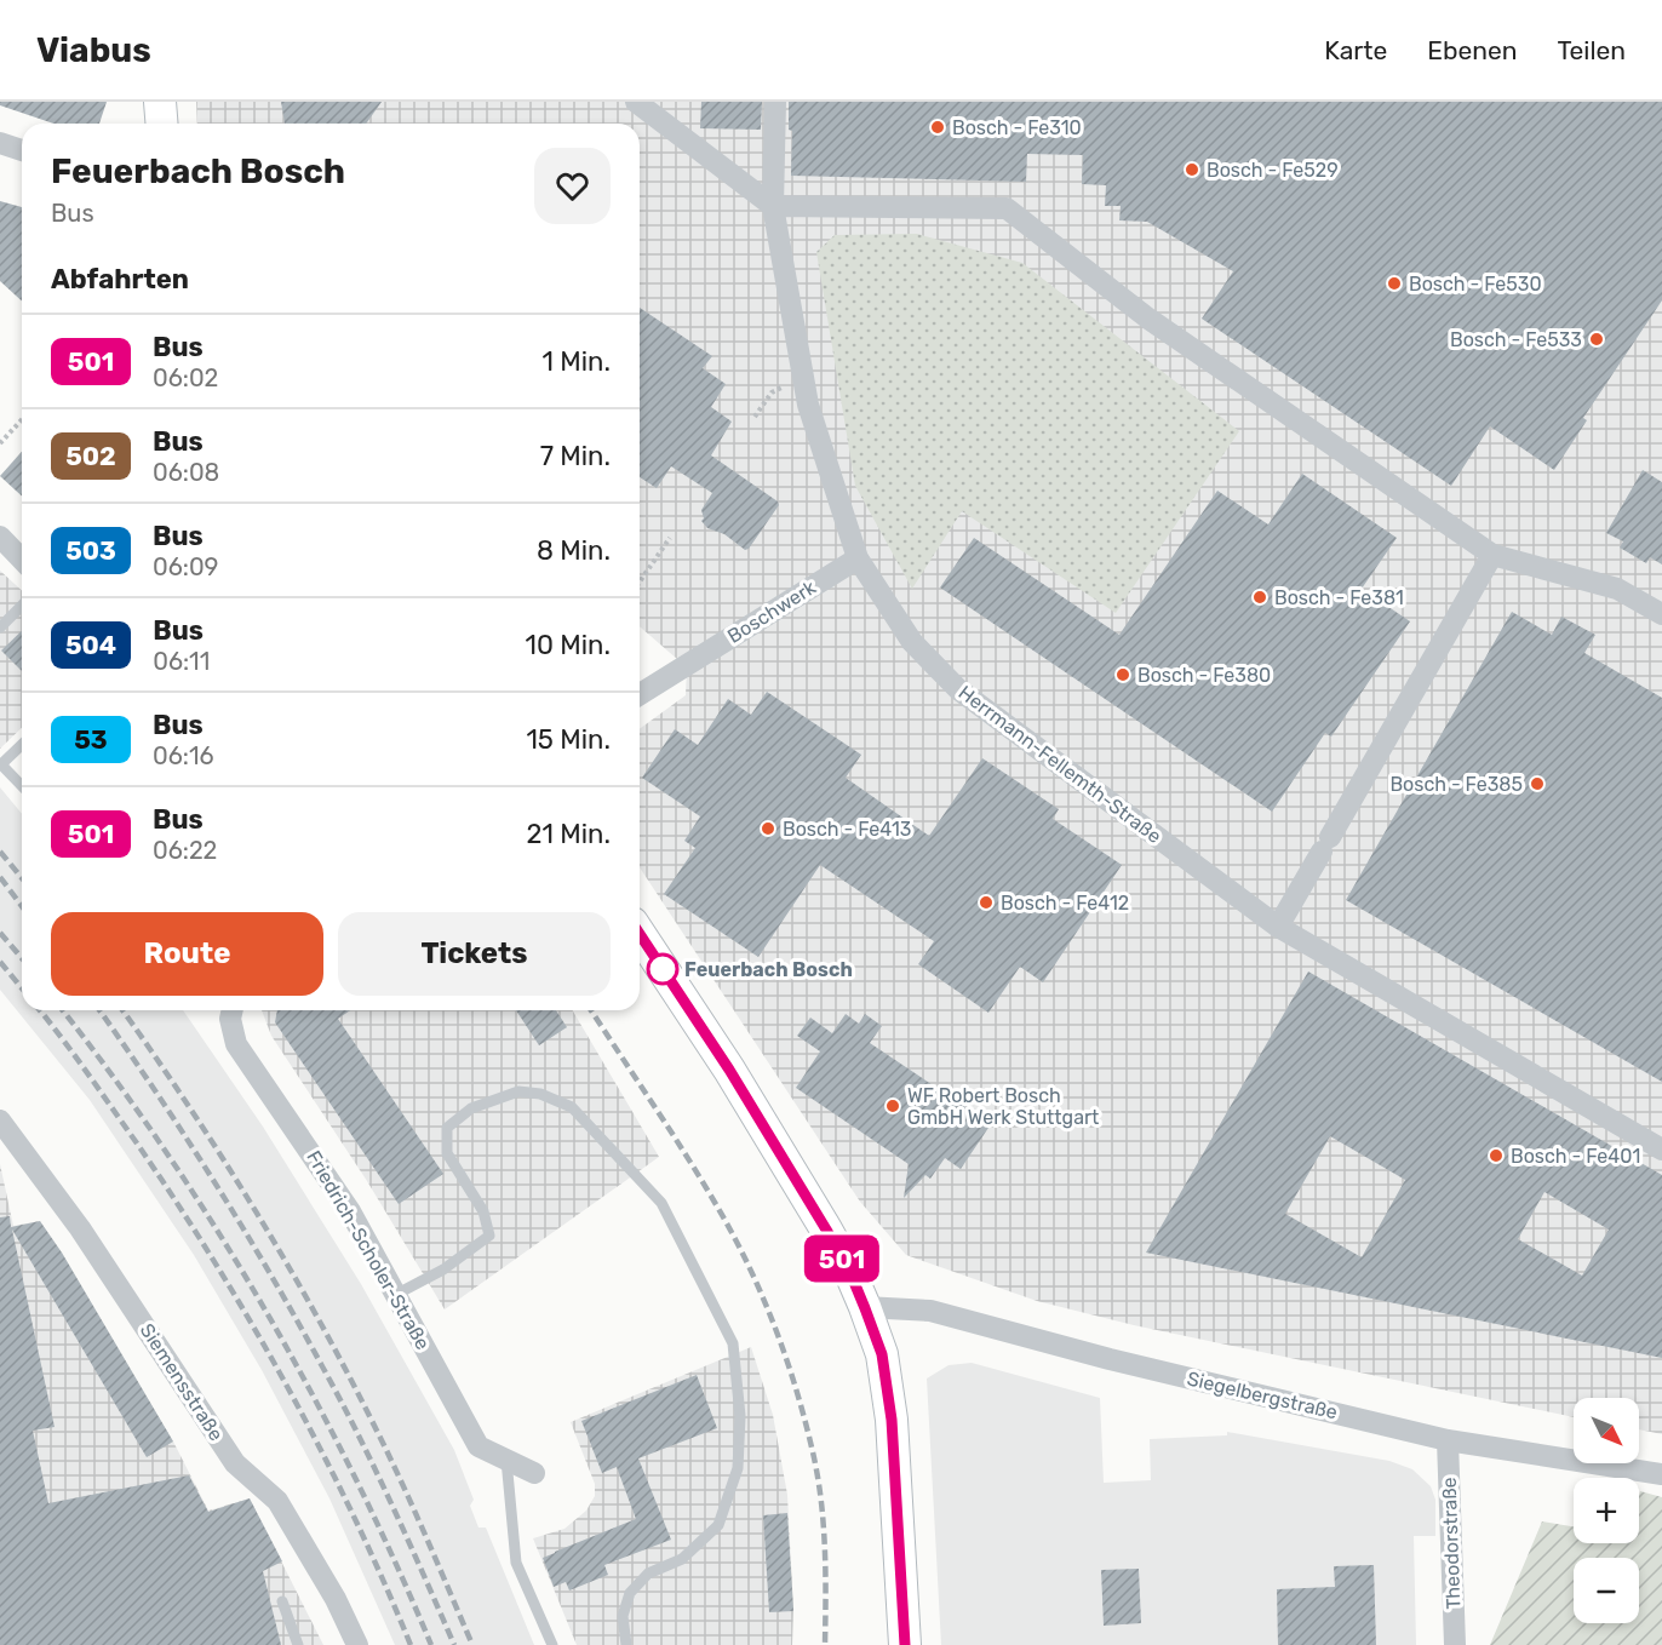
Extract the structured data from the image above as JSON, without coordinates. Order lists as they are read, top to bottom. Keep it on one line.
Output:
{"streets":{"street":["Boschwerk","Herrmann-Fellemth-Straße","Friedrich-Scholer-Straße","Siemensstraße","Siegelbergstraße","Theodorstraße"]},"crossings":[["Boschwerk","Herrmann-Fellemth-Straße"],["Siegelbergstraße","Theodorstraße"]],"places":["Bosch - Fe310","Bosch - Fe529","Bosch - Fe530","Bosch - Fe533","Bosch - Fe381","Bosch - Fe380","Bosch - Fe385","Bosch - Fe413","Bosch - Fe412","Feuerbach Bosch","WF Robert Bosch GmbH Werk Stuttgart","Bosch - Fe401"],"lines":["bus line 501"],"north":"bottom right","page":{"header":"Viabus","nav":["Karte","Ebenen","Teilen"],"on_map":"501","heading":[["Feuerbach Bosch","Bus"],"Abfahrten"],"list":[{"mark":"501","name":"Bus","note":"06:02","value":"1 Min."},{"mark":"502","name":"Bus","note":"06:08","value":"7 Min."},{"mark":"503","name":"Bus","note":"06:09","value":"8 Min."},{"mark":"504","name":"Bus","note":"06:11","value":"10 Min."},{"mark":"53","name":"Bus","note":"06:16","value":"15 Min."},{"mark":"501","name":"Bus","note":"06:22","value":"21 Min."}],"buttons":["Route","Tickets"],"map_buttons":["+","−"]}}
